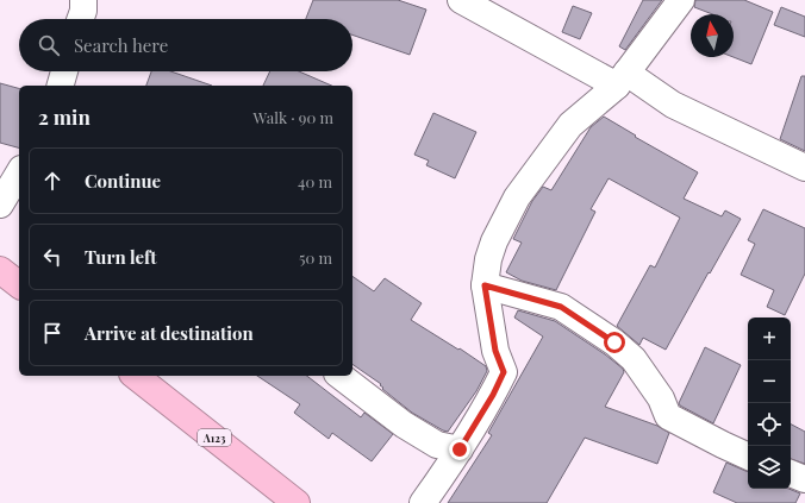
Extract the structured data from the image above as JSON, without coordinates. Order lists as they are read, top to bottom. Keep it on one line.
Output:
{"streets":{"highway":["A123"]},"north":"top","page":{"search":"Search here","heading":["2 min","Walk · 90 m"],"list":[["Continue","40 m"],["Turn left","50 m"],"Arrive at destination"],"map_buttons":["+","−"]}}
